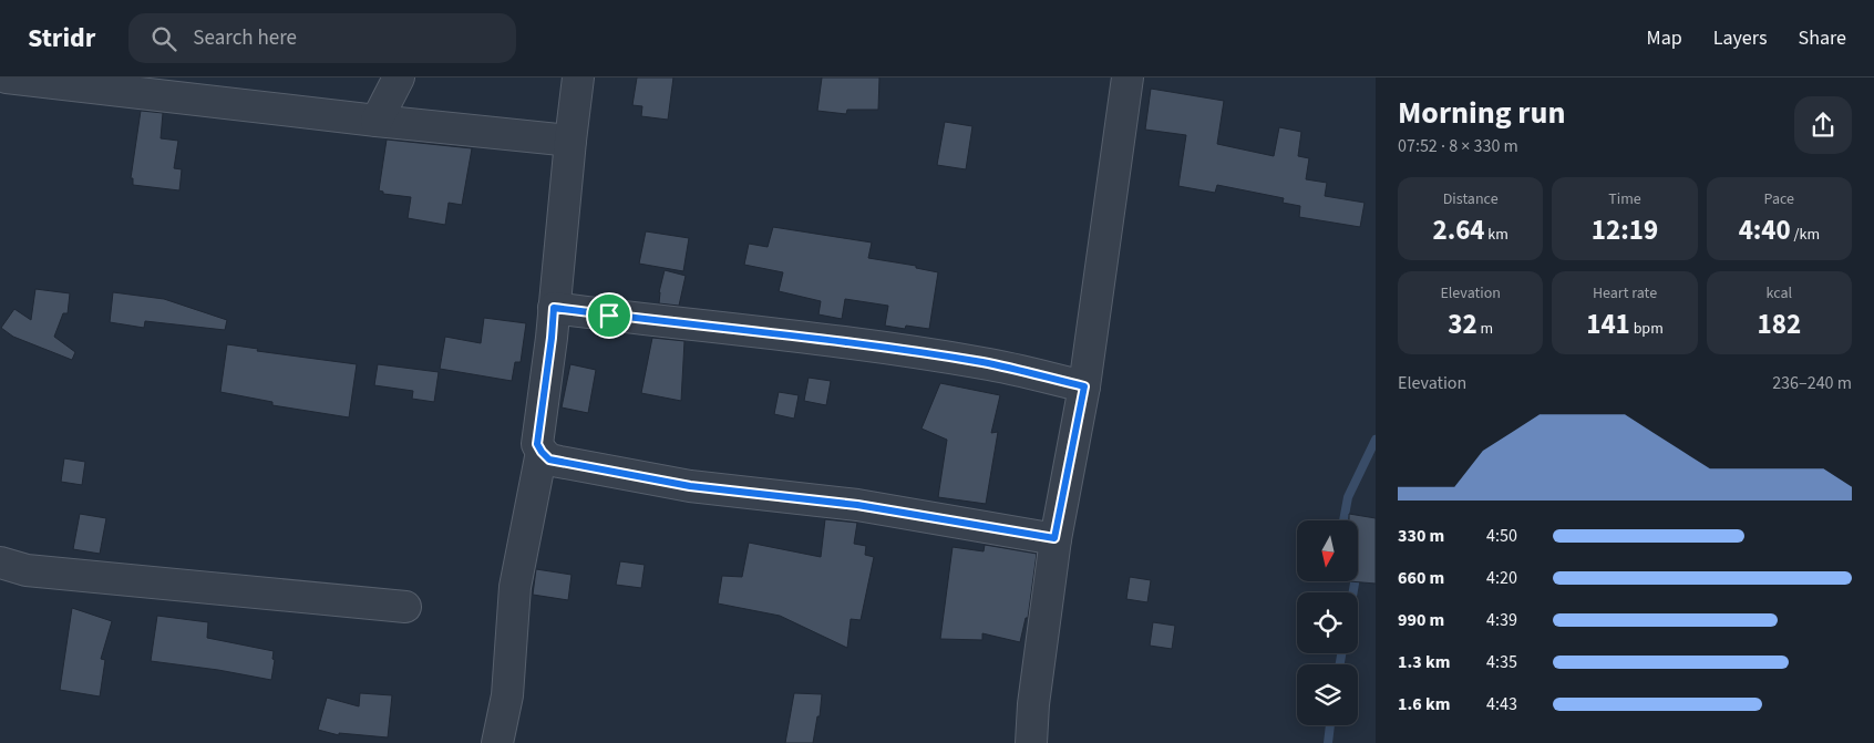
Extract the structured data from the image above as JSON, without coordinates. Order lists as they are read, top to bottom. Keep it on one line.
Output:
{"north":"bottom","page":{"header":"Stridr","search":"Search here","nav":["Map","Layers","Share"],"heading":["Morning run","07:52 · 8 × 330 m"],"stats":[["Distance","2.64 km"],["Time","12:19"],["Pace","4:40 /km"],["Elevation","32 m"],["Heart rate","141 bpm"],["kcal","182"]],"chart":["Elevation","236–240 m"],"list":[{"name":"330 m","note":"4:50"},{"name":"660 m","note":"4:20"},{"name":"990 m","note":"4:39"},{"name":"1.3 km","note":"4:35"},{"name":"1.6 km","note":"4:43"}]}}
